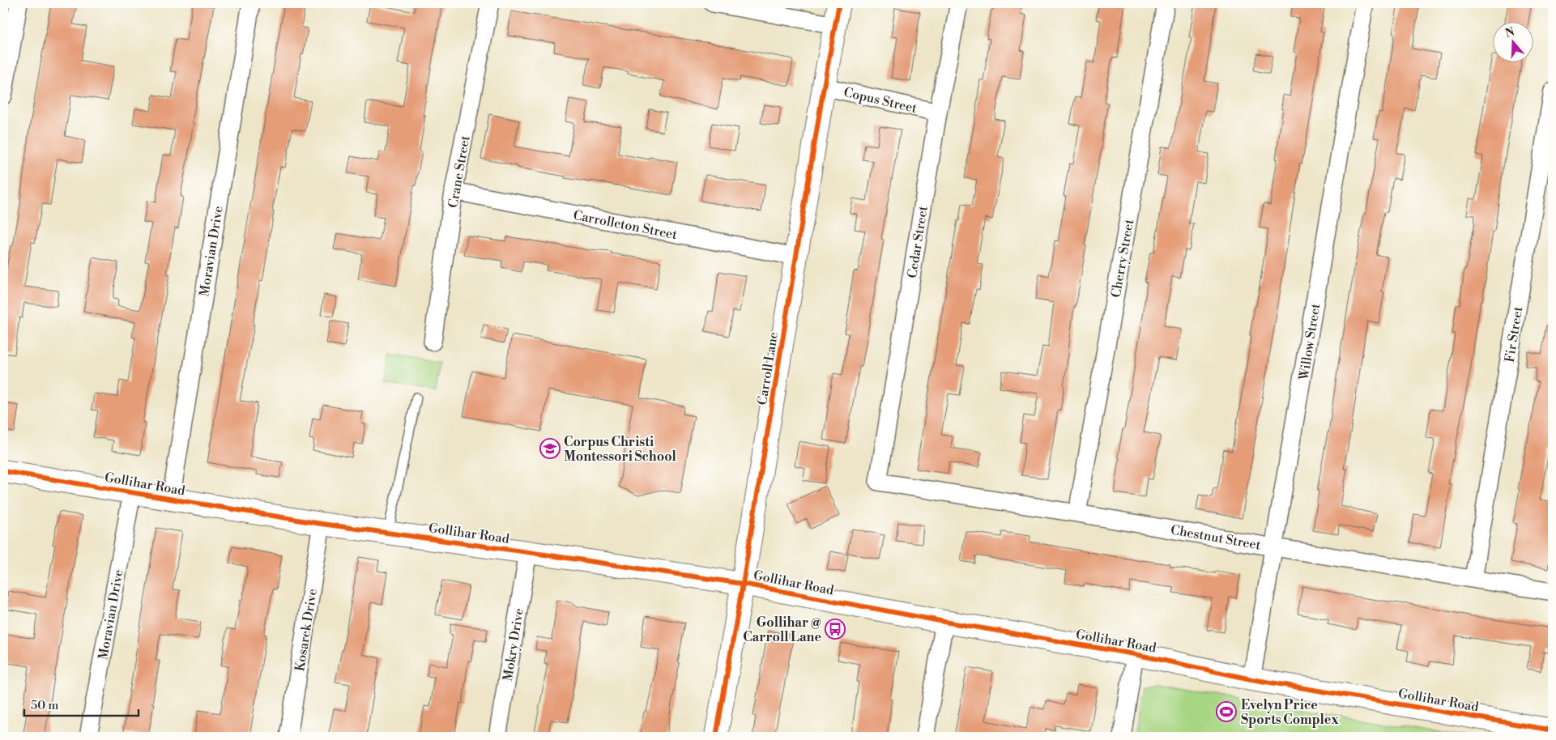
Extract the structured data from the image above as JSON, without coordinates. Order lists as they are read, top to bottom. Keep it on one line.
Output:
{"streets":{"main road":["Carroll Lane","Gollihar Road"],"street":["Copus Street","Crane Street","Carrolleton Street","Cedar Street","Moravian Drive","Cherry Street","Fir Street","Willow Street","Chestnut Street","Kosarek Drive","Mokry Drive"]},"crossings":[["Copus Street","Cedar Street"],["Copus Street","Carroll Lane"],["Crane Street","Carrolleton Street"],["Carrolleton Street","Carroll Lane"],["Cedar Street","Chestnut Street"],["Moravian Drive","Gollihar Road"],["Cherry Street","Chestnut Street"],["Fir Street","Chestnut Street"],["Willow Street","Gollihar Road"],["Willow Street","Chestnut Street"],["Carroll Lane","Gollihar Road"],["Gollihar Road","Kosarek Drive"],["Gollihar Road","Mokry Drive"]],"places":{"school or university":["Corpus Christi Montessori School"],"bus stop":["Gollihar @ Carroll Lane"],"sports":["Evelyn Price Sports Complex"]},"scale_bar":"50 m","north":"top"}
